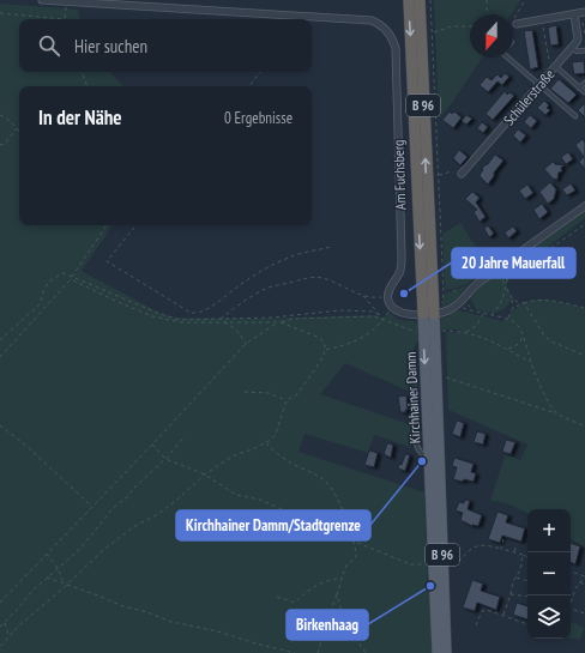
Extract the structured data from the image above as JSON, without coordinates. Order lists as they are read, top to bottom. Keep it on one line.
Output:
{"streets":{"highway":["B 96"],"main road":["Kirchhainer Damm"],"street":["Schülerstraße","Am Fuchsberg"]},"crossings":[["B 96","Kirchhainer Damm"]],"places":["20 Jahre Mauerfall","Kirchhainer Damm/Stadtgrenze","Birkenhaag"],"north":"bottom","page":{"search":"Hier suchen","heading":["In der Nähe","0 Ergebnisse"],"map_buttons":["+","−"]}}
